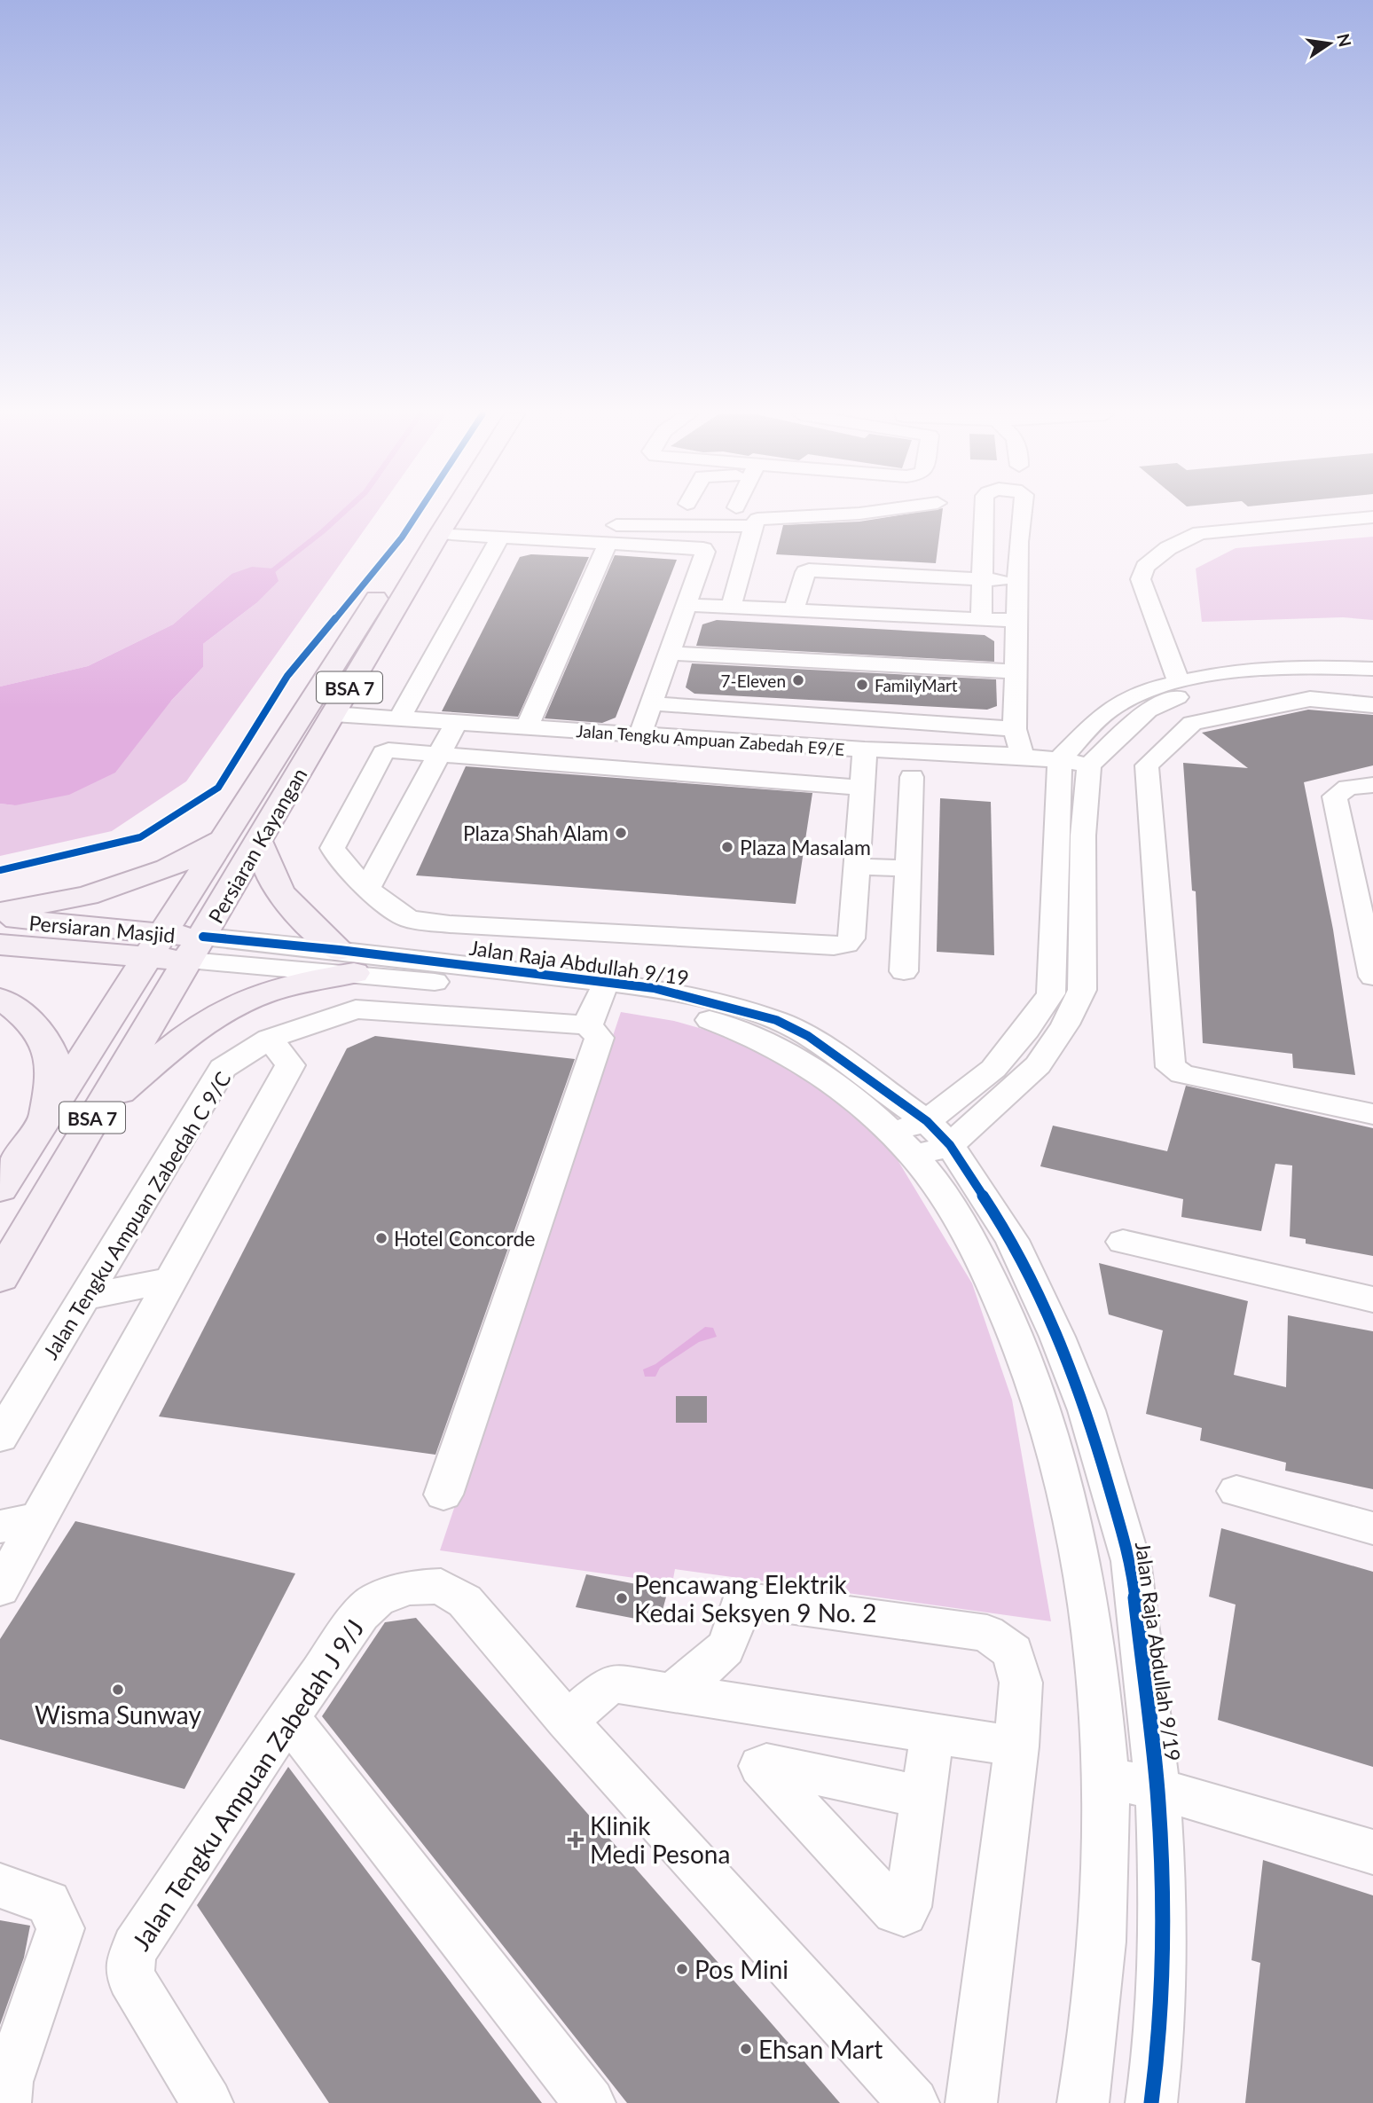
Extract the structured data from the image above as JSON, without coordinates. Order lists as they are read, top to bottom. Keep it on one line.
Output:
{"streets":{"main road":["BSA 7","Persiaran Kayangan","Persiaran Masjid"],"street":["Jalan Tengku Ampuan Zabedah E9/E","Jalan Raja Abdullah 9/19","Jalan Tengku Ampuan Zabedah C 9/C","Jalan Tengku Ampuan Zabedah J 9/J"]},"crossings":[["Jalan Tengku Ampuan Zabedah E9/E","Persiaran Kayangan"],["Persiaran Kayangan","Persiaran Masjid"],["Persiaran Kayangan","Jalan Raja Abdullah 9/19"],["Persiaran Masjid","Jalan Raja Abdullah 9/19"],["Jalan Raja Abdullah 9/19","Jalan Tengku Ampuan Zabedah C 9/C"]],"places":{"other":["7-Eleven","FamilyMart","Plaza Shah Alam","Plaza Masalam","Hotel Concorde","Pencawang Elektrik Kedai Seksyen 9 No. 2","Wisma Sunway","Pos Mini","Ehsan Mart"],"health":["Klinik Medi Pesona"]},"north":"right"}
